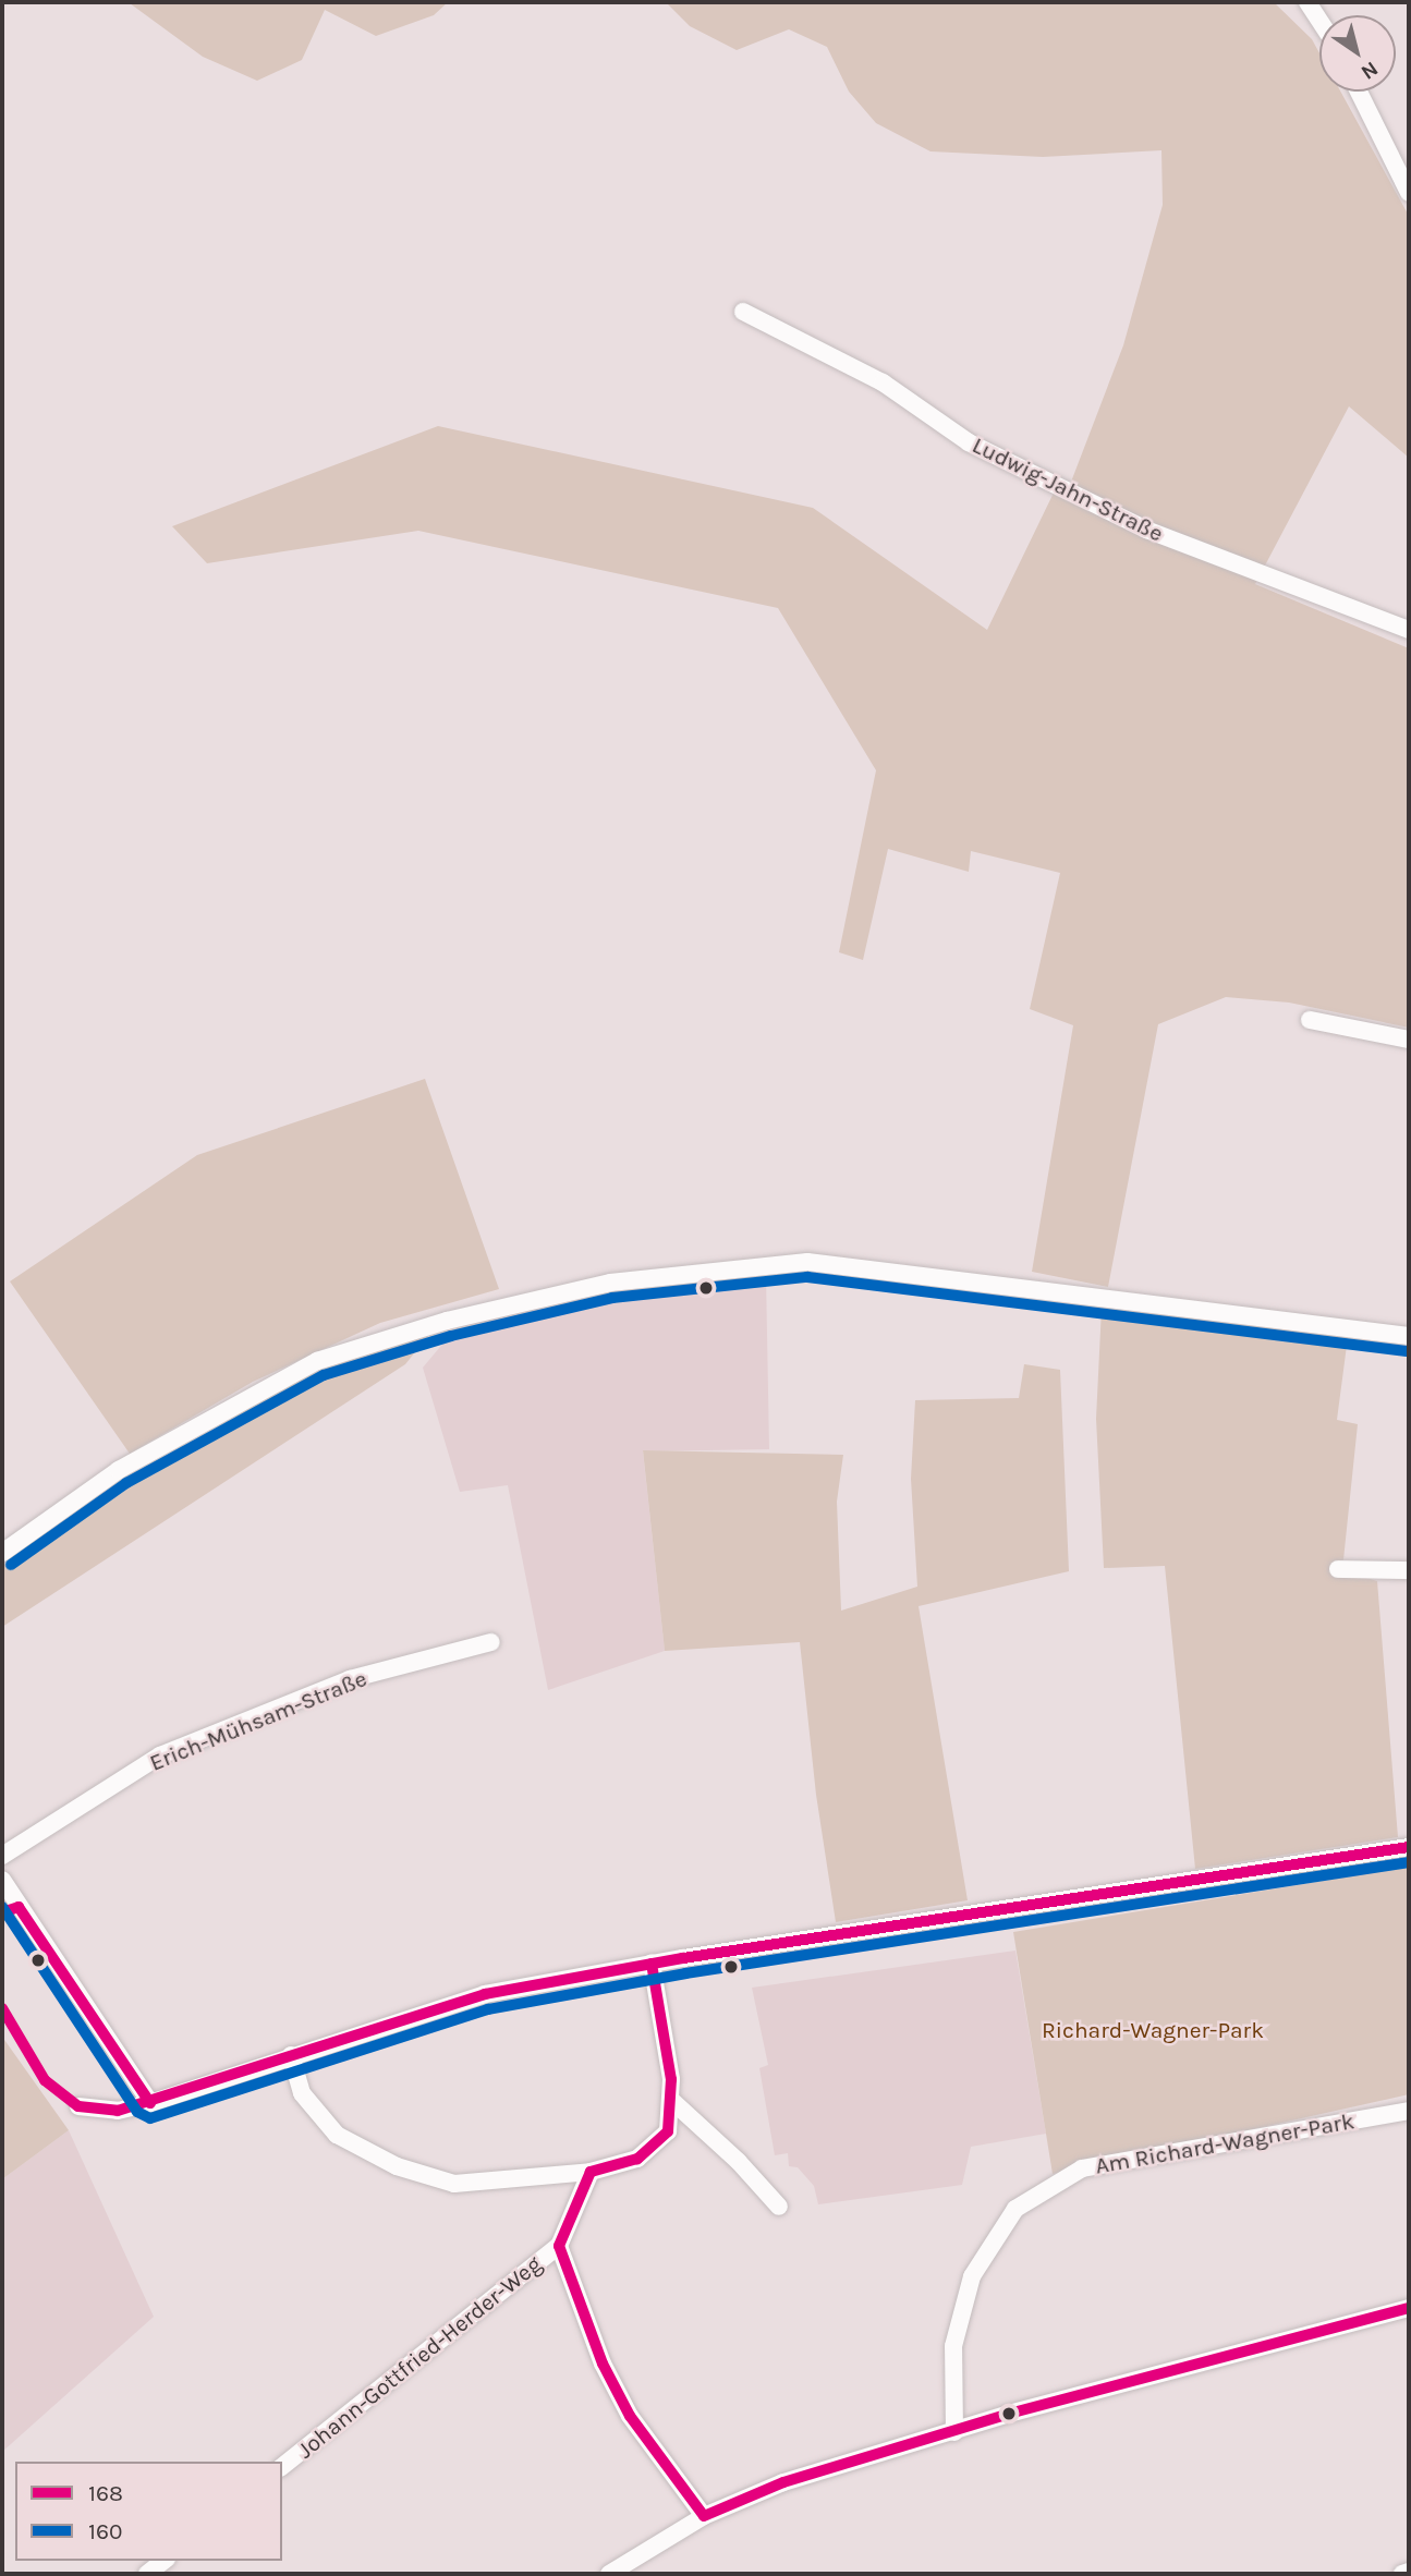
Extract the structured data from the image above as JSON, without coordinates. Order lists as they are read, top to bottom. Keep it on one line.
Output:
{"streets":{"street":["Ludwig-Jahn-Straße","Erich-Mühsam-Straße","Am Richard-Wagner-Park","Johann-Gottfried-Herder-Weg"]},"parks":["Richard-Wagner-Park"],"lines":["transit line 160","transit line 168"],"legend":["168","160"],"north":"bottom right"}
